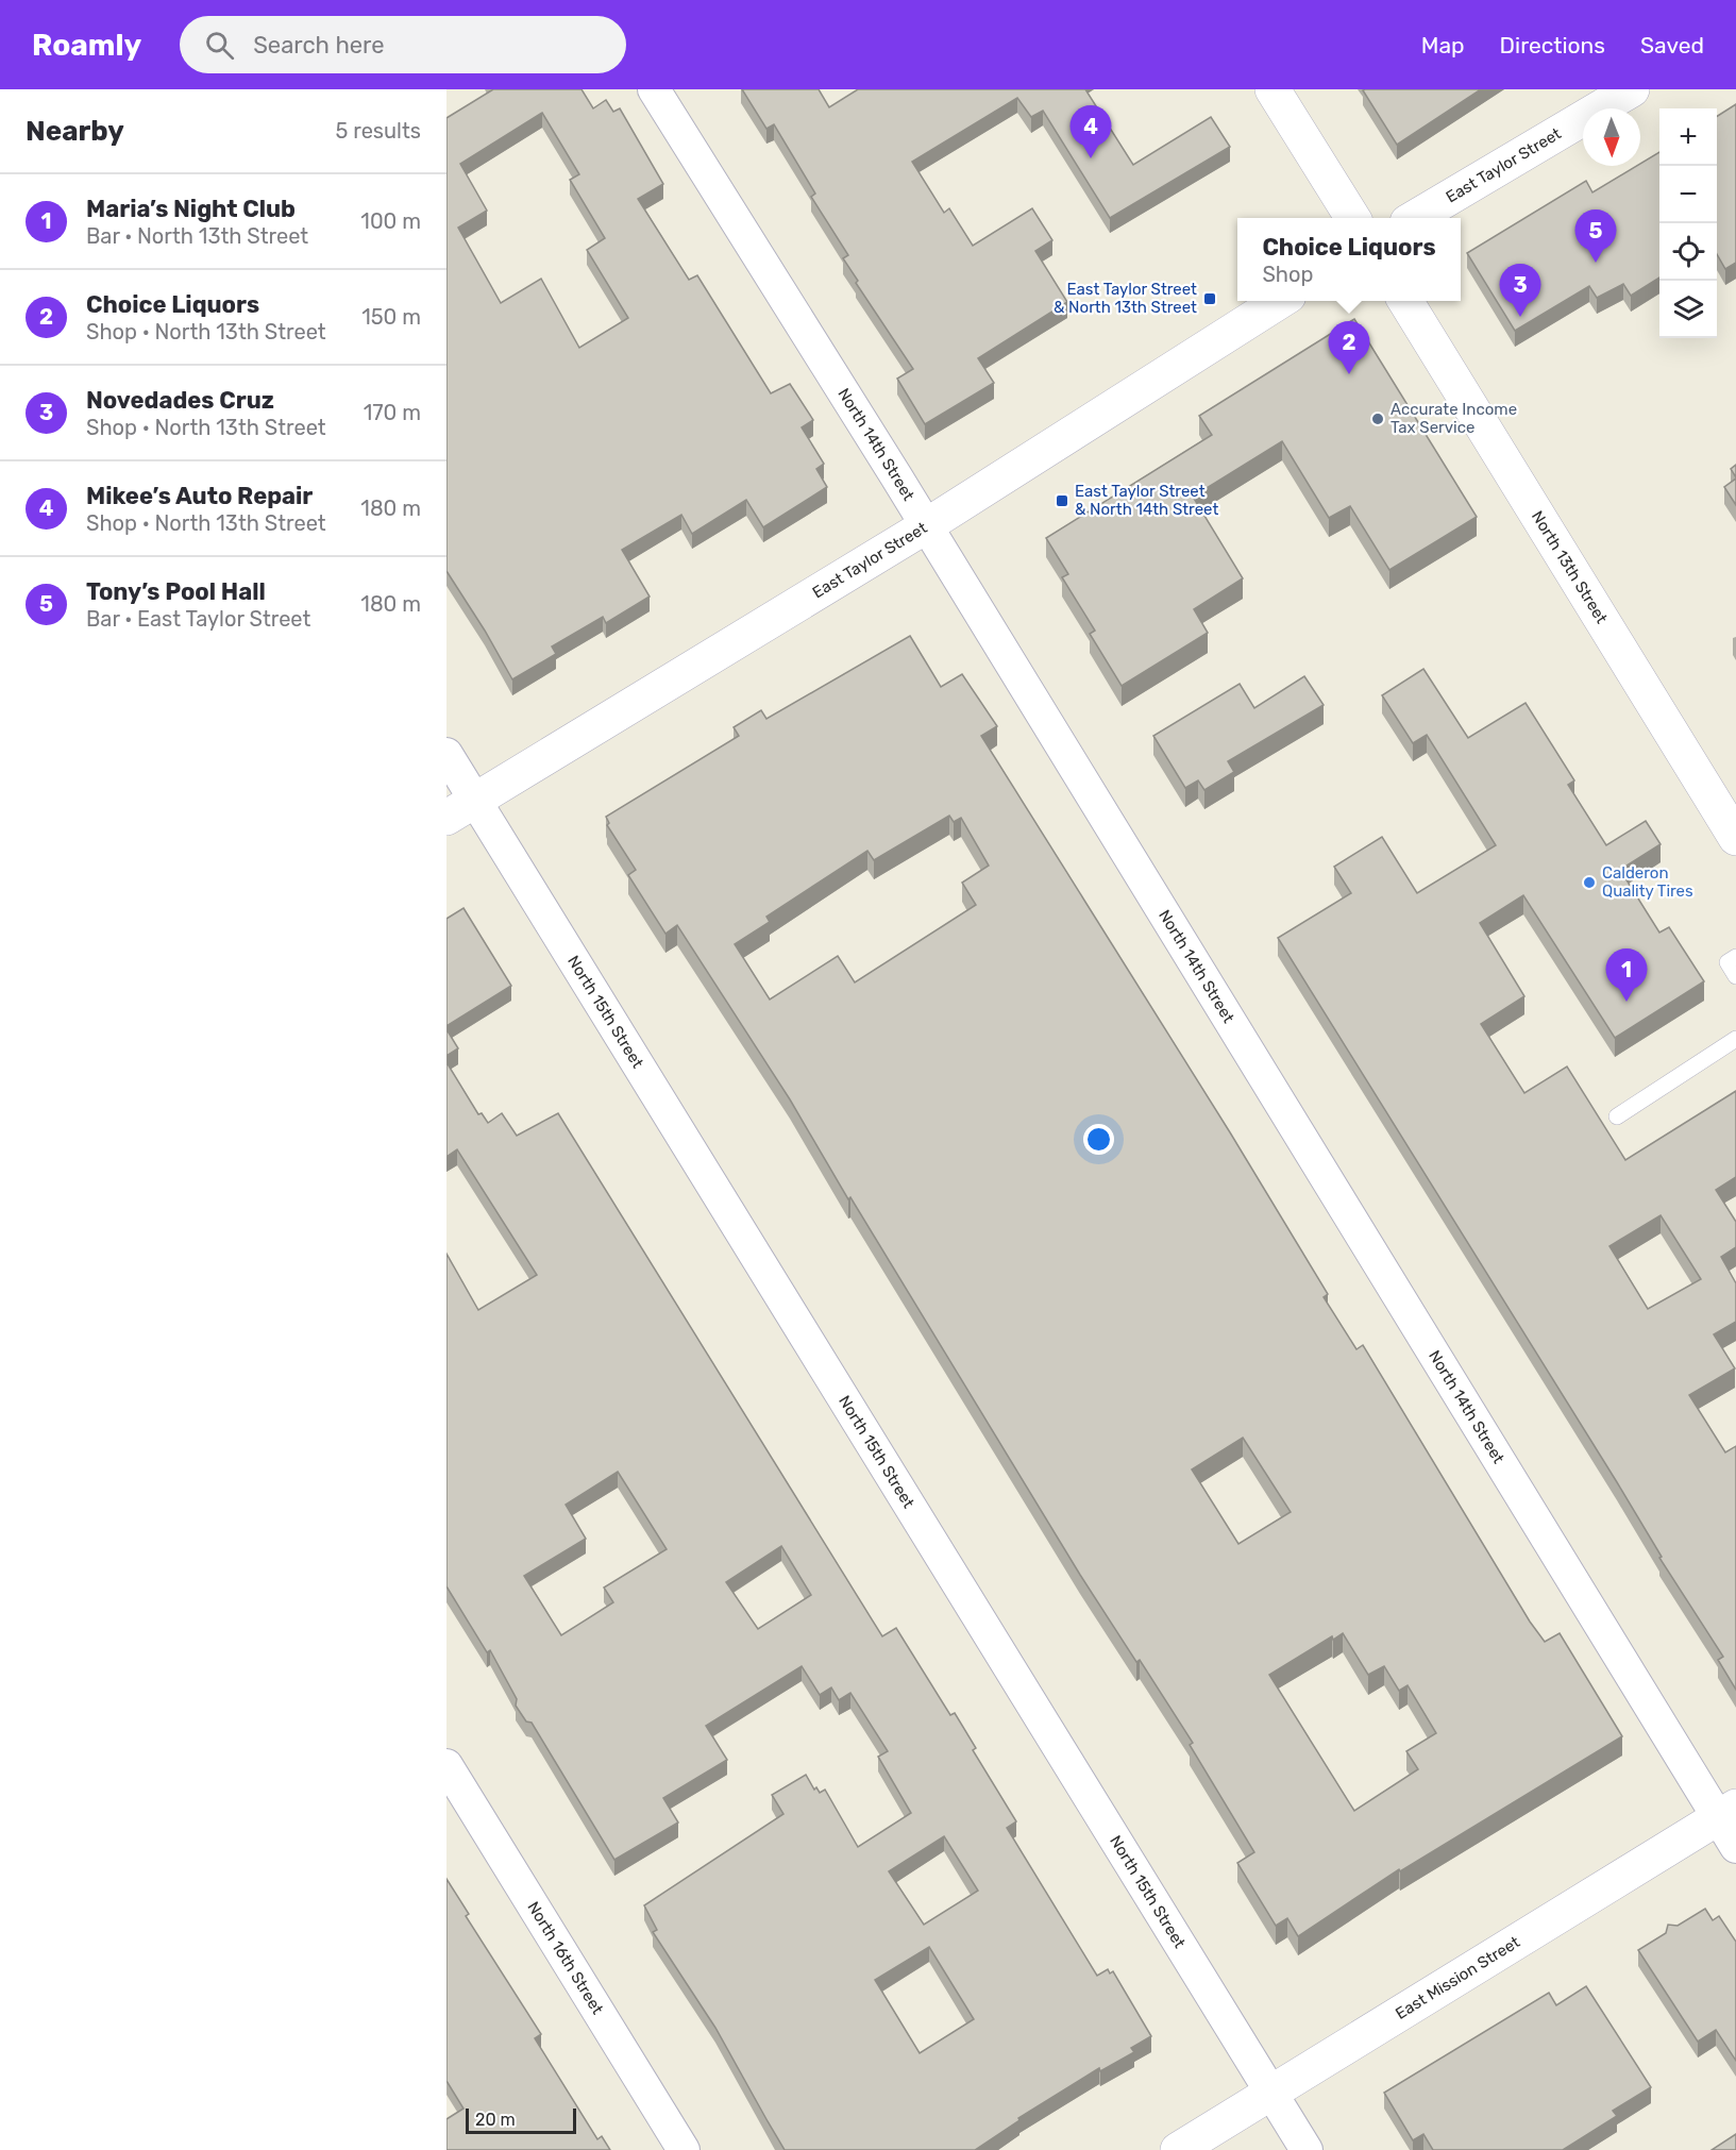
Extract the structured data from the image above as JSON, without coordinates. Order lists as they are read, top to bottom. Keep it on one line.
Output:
{"streets":{"main road":["East Taylor Street","North 13th Street","East Mission Street"],"street":["North 14th Street","North 15th Street","North 16th Street"]},"crossings":[["East Taylor Street","North 14th Street"],["East Taylor Street","North 15th Street"],["North 14th Street","East Mission Street"],["North 15th Street","East Mission Street"]],"places":{"transit":["East Taylor Street & North 13th Street","East Taylor Street & North 14th Street"],"other":["Accurate Income Tax Service","Calderon Quality Tires"]},"scale_bar":"20 m","north":"bottom","page":{"header":"Roamly","search":"Search here","nav":["Map","Directions","Saved"],"heading":["Nearby","5 results"],"pins":["4","5","3","2","1"],"map_buttons":["+","−"],"list":[{"mark":"1","name":"Maria’s Night Club","note":"Bar · North 13th Street","value":"100 m"},{"mark":"2","name":"Choice Liquors","note":"Shop · North 13th Street","value":"150 m"},{"mark":"3","name":"Novedades Cruz","note":"Shop · North 13th Street","value":"170 m"},{"mark":"4","name":"Mikee’s Auto Repair","note":"Shop · North 13th Street","value":"180 m"},{"mark":"5","name":"Tony’s Pool Hall","note":"Bar · East Taylor Street","value":"180 m"}],"popup":["Choice Liquors","Shop"],"scale":"20 m"}}
